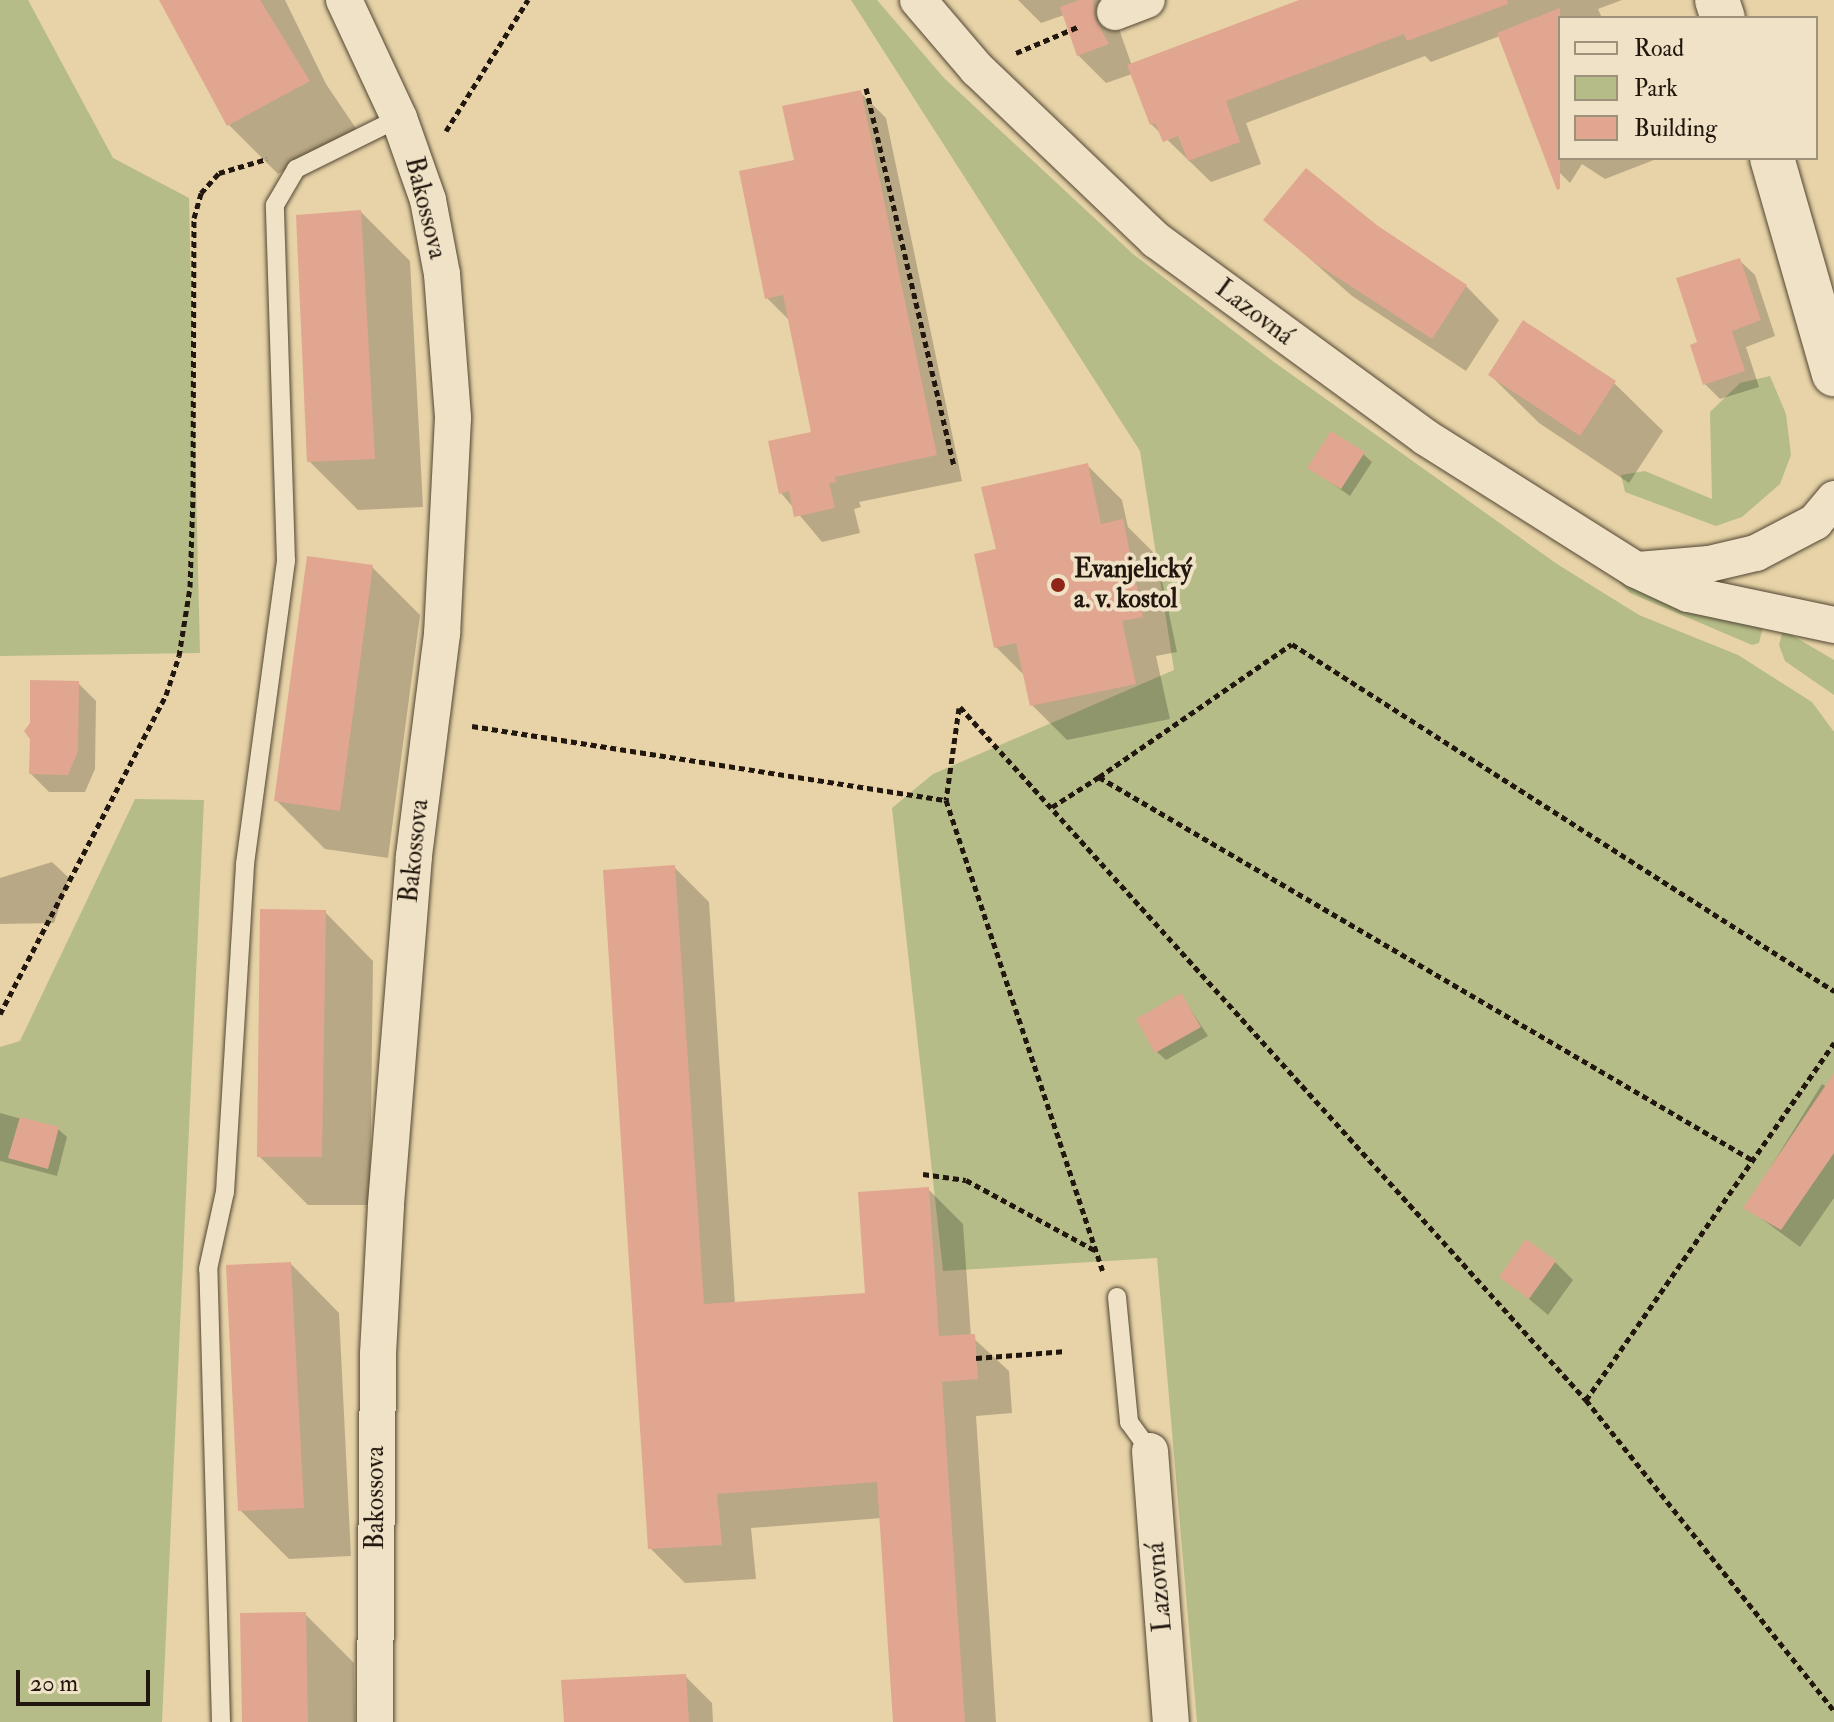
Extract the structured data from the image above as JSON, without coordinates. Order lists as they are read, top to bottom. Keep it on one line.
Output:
{"streets":{"street":["Bakossova","Lazovná"]},"places":["Evanjelický a. v. kostol"],"legend":["Road","Park","Building"],"scale_bar":"20 m"}
